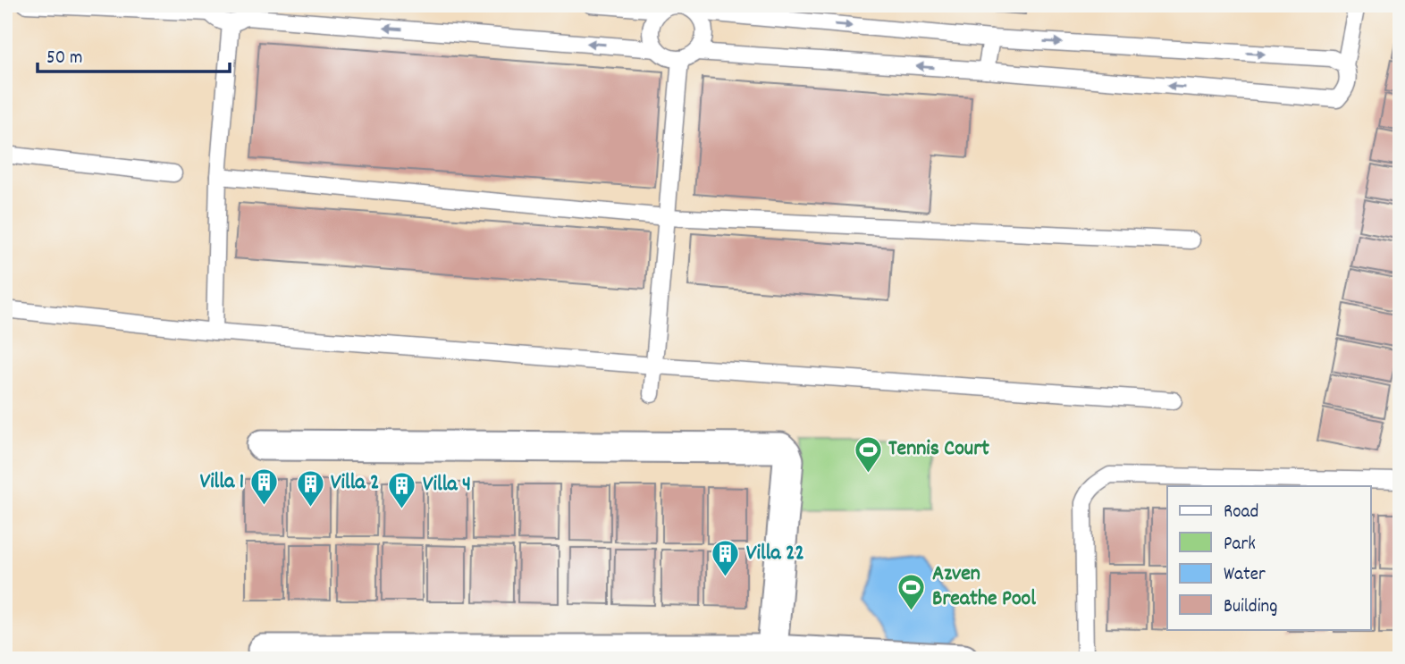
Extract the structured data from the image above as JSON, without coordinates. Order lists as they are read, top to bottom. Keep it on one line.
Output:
{"places":{"sports":["Tennis Court","Azven Breathe Pool"],"building":["Villa 1","Villa 2","Villa 4","Villa 22"]},"legend":["Road","Park","Water","Building"],"scale_bar":"50 m"}
